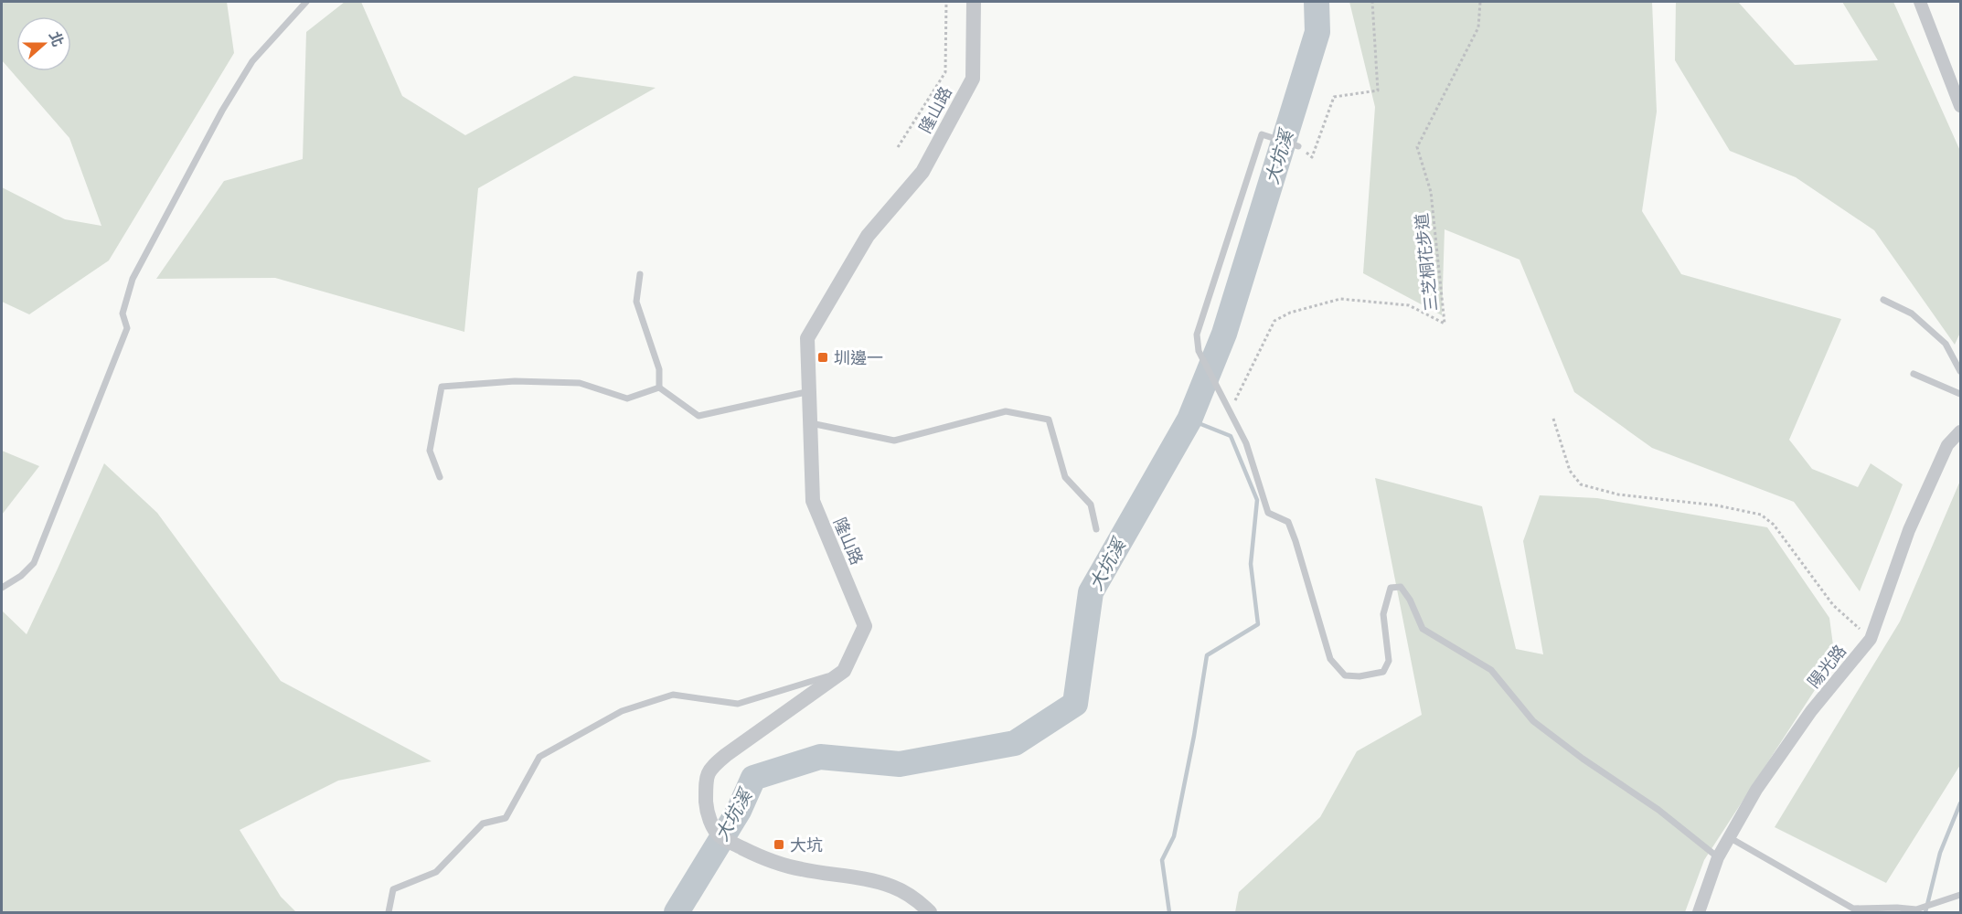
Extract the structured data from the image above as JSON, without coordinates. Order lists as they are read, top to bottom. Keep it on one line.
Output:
{"streets":{"street":["隆山路","陽光路"],"path":["三芝桐花步道"]},"water":["大坑溪"],"places":{"transit":["圳邊一","大坑"]},"north":"right"}
